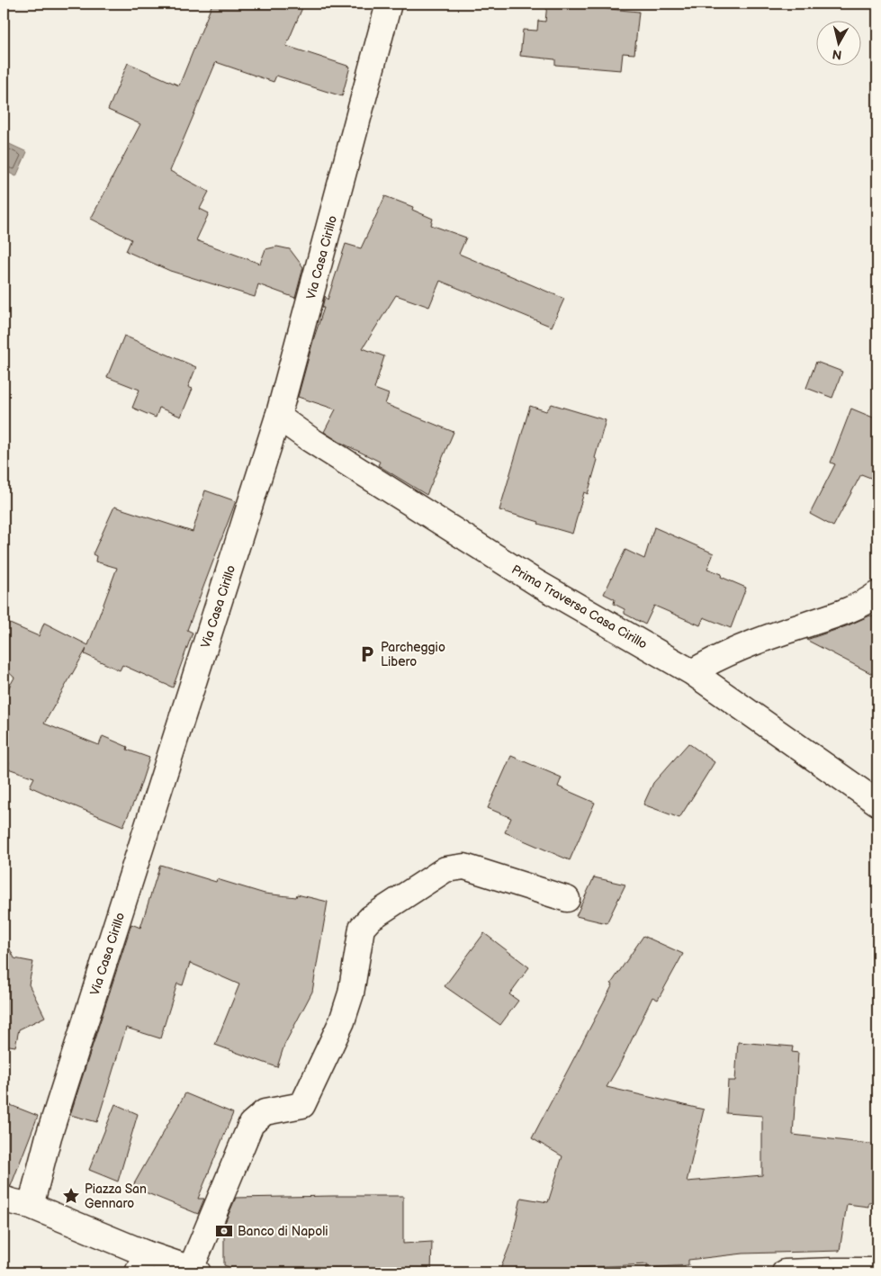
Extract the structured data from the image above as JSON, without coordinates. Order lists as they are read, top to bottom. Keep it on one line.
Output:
{"streets":{"street":["Via Casa Cirillo","Prima Traversa Casa Cirillo"]},"crossings":[["Via Casa Cirillo","Prima Traversa Casa Cirillo"]],"places":{"parking":["Parcheggio Libero"],"place":["Piazza San Gennaro"],"bank":["Banco di Napoli"]},"north":"bottom"}
